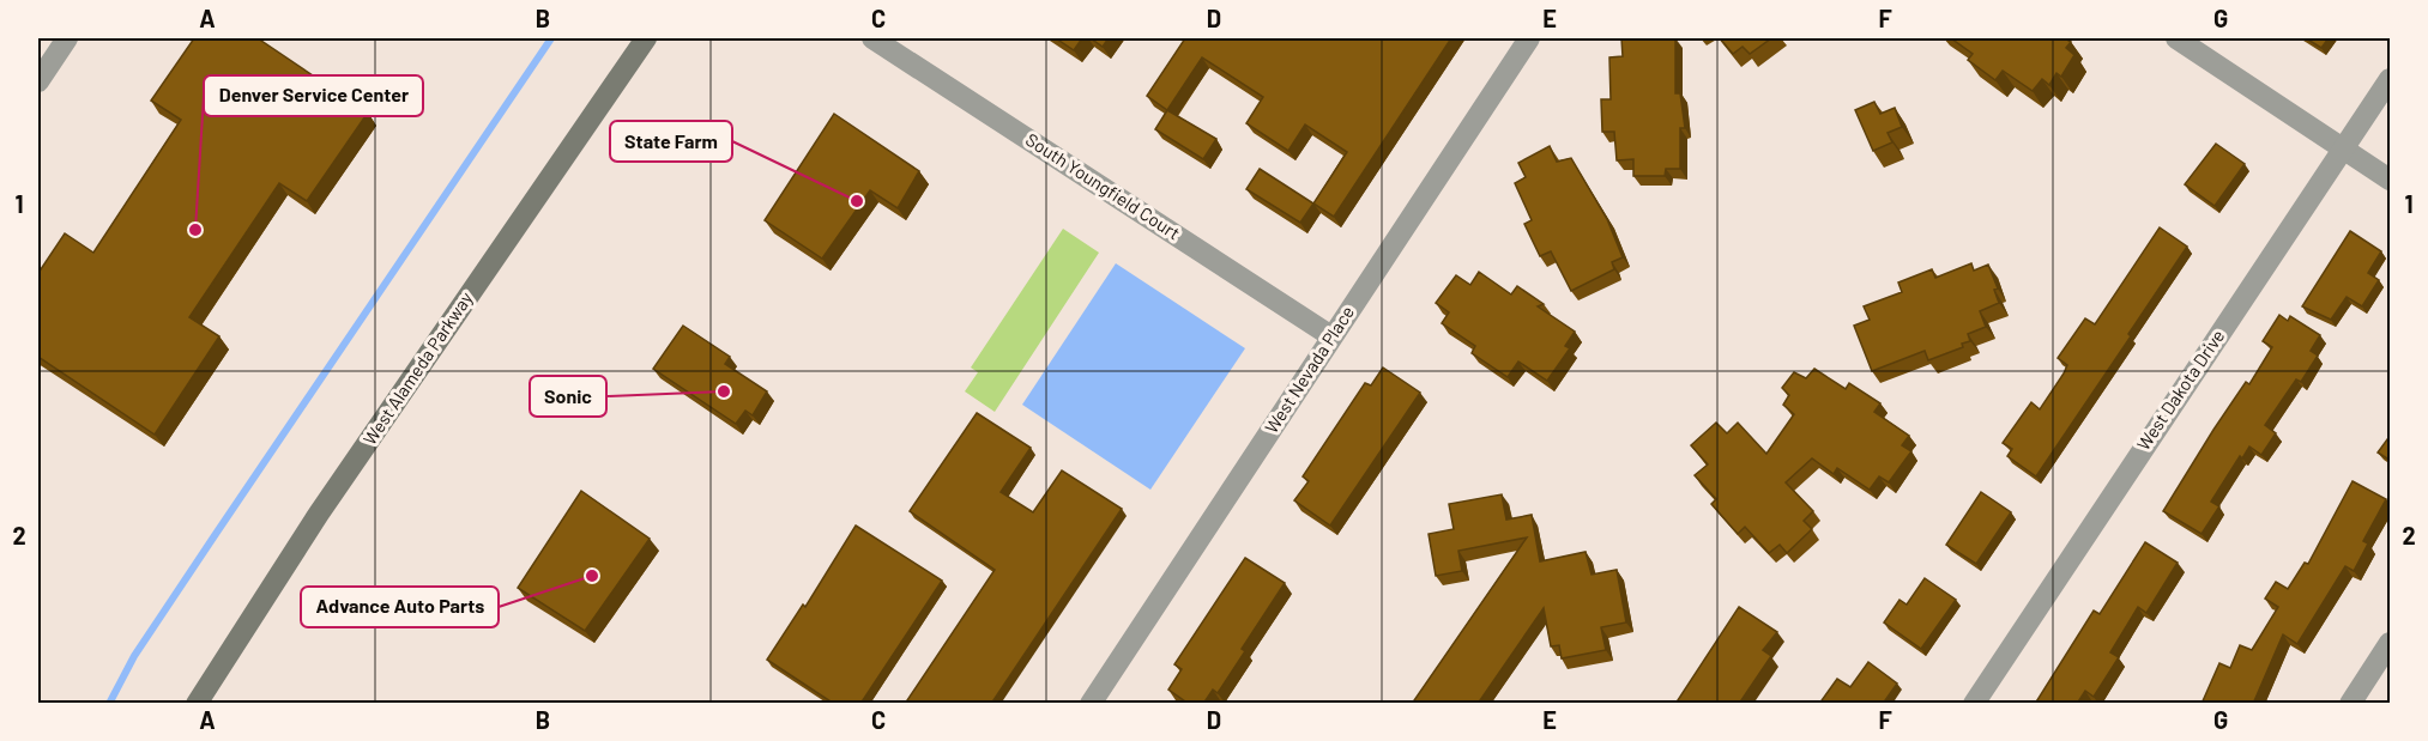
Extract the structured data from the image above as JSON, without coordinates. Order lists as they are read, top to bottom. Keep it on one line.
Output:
{"streets":{"main road":["West Alameda Parkway"],"street":["South Youngfield Court","West Nevada Place","West Dakota Drive"]},"crossings":[["South Youngfield Court","West Nevada Place"]],"places":["State Farm","Denver Service Center","Sonic","Advance Auto Parts"],"grid":{"columns":["A","B","C","D","E","F","G"],"rows":["1","2"]}}
